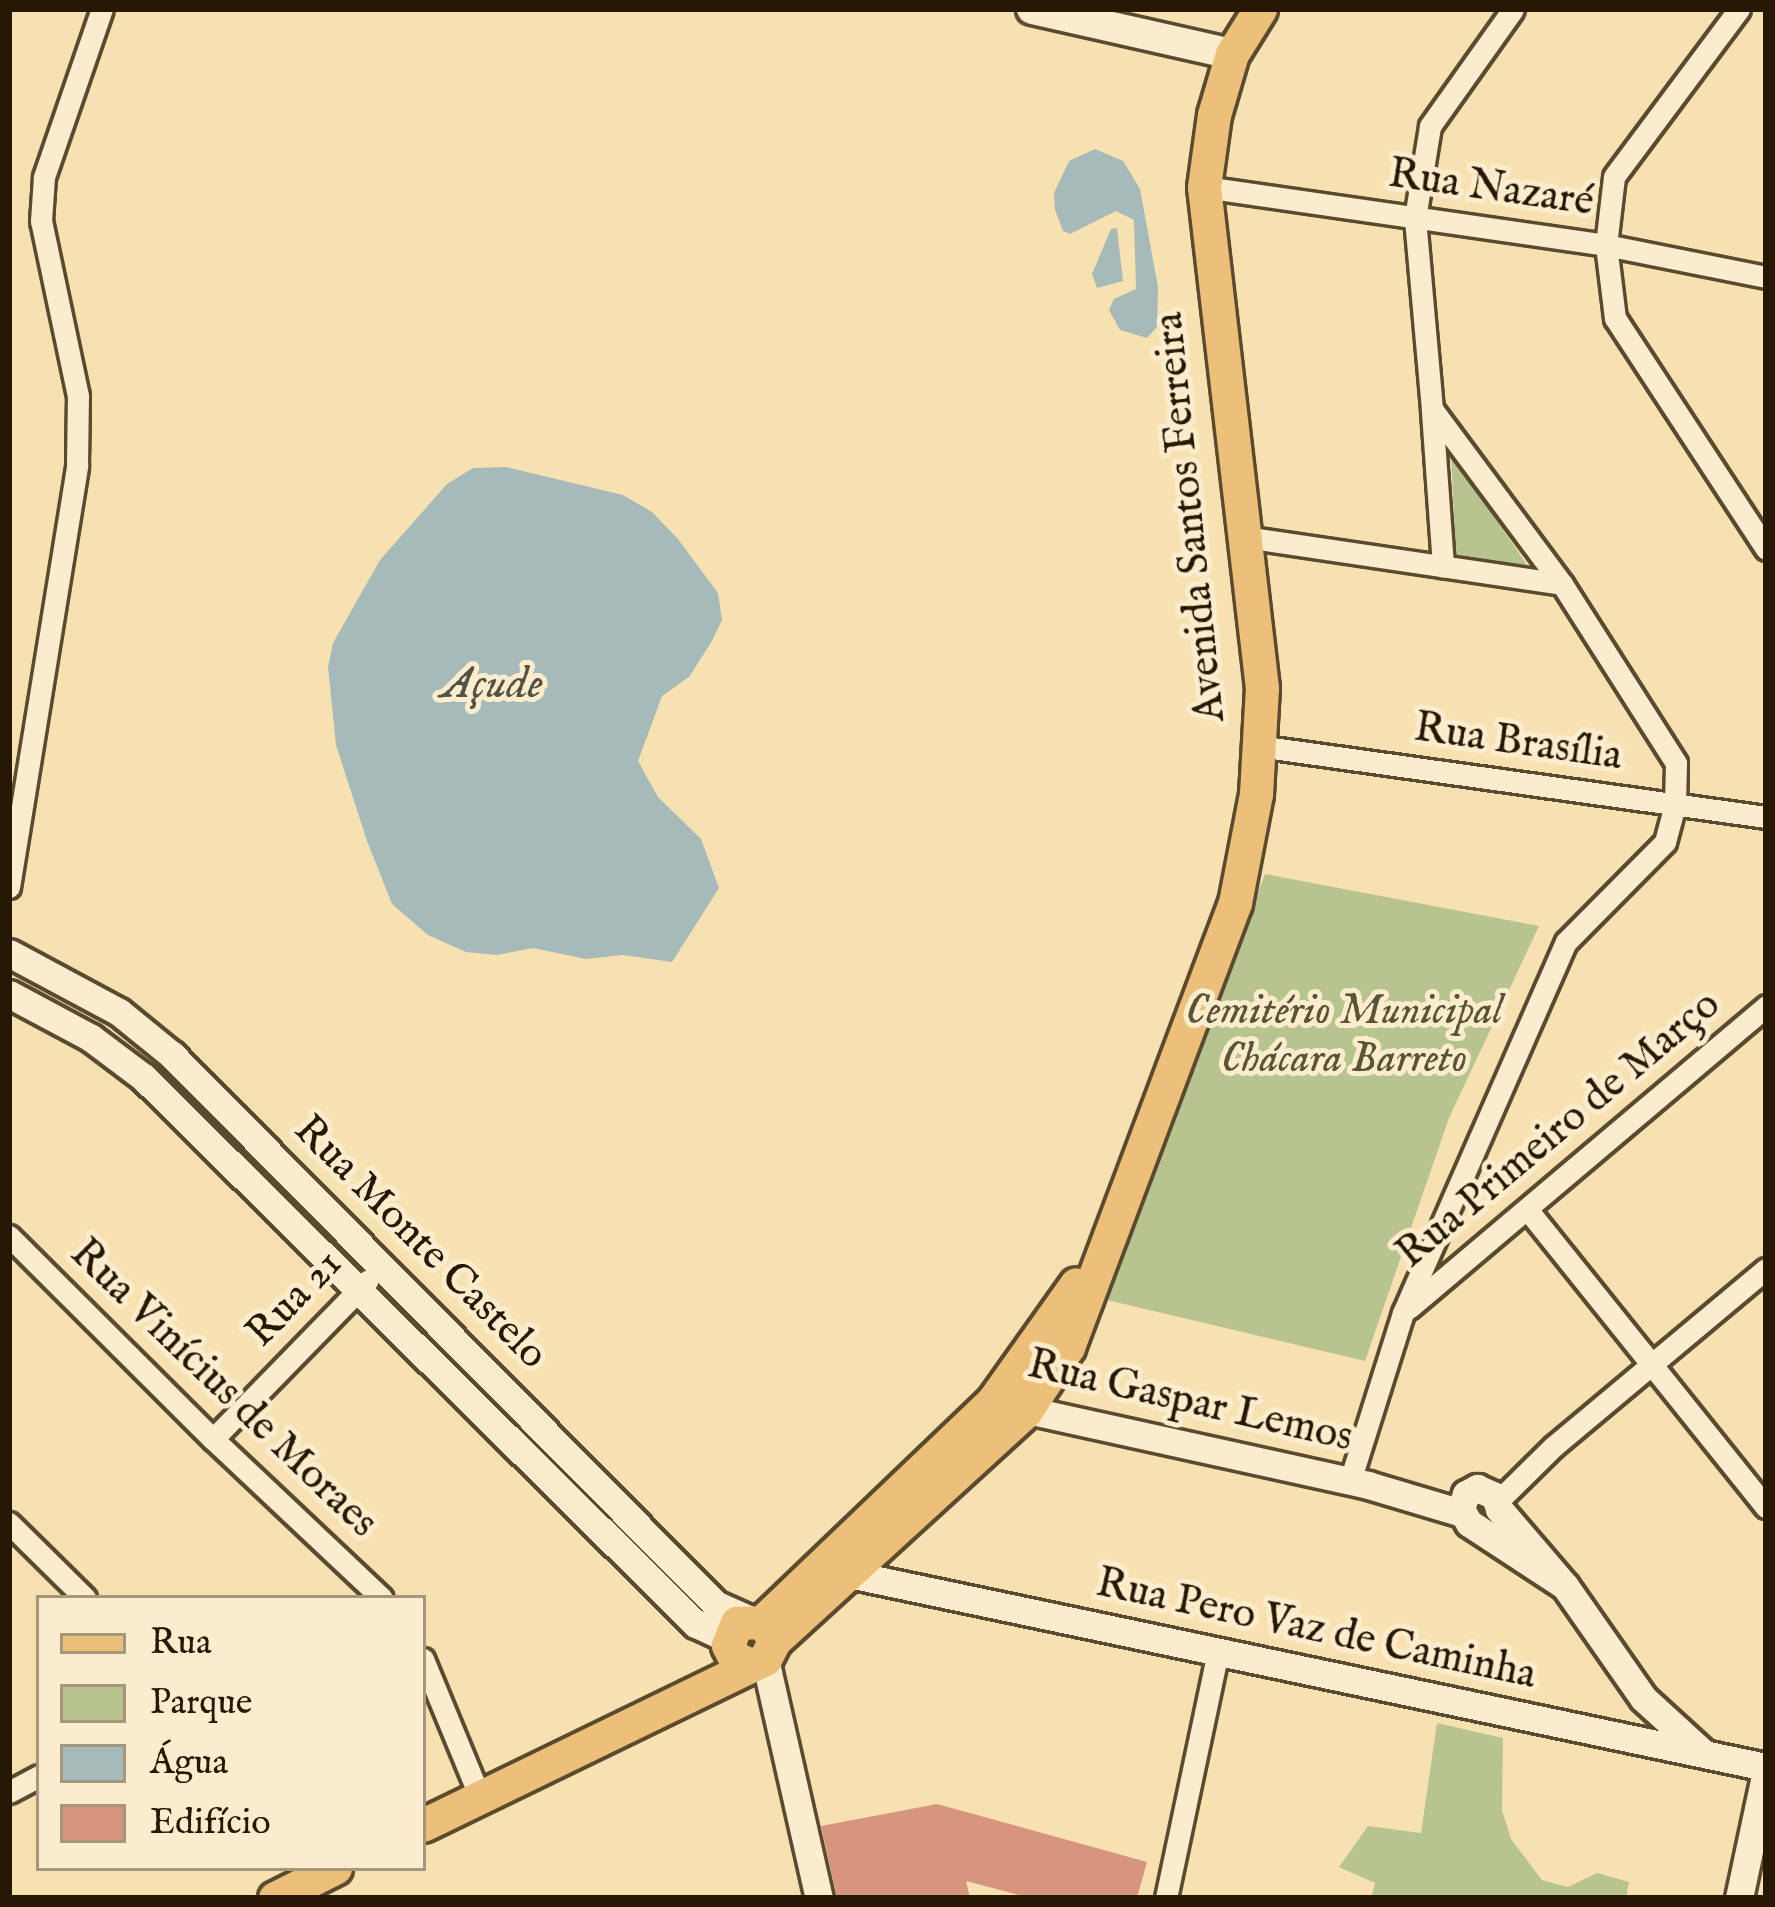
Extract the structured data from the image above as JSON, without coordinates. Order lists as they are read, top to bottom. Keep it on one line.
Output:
{"streets":{"main road":["Avenida Santos Ferreira"],"street":["Rua Nazaré","Rua Brasília","Rua Primeiro de Março","Rua Monte Castelo","Rua 21","Rua Vinícius de Moraes","Rua Gaspar Lemos","Rua Pero Vaz de Caminha"]},"crossings":[["Rua Nazaré","Avenida Santos Ferreira"],["Avenida Santos Ferreira","Rua Brasília"],["Avenida Santos Ferreira","Rua Monte Castelo"],["Avenida Santos Ferreira","Rua Gaspar Lemos"],["Avenida Santos Ferreira","Rua Pero Vaz de Caminha"],["Rua Monte Castelo","Rua 21"],["Rua 21","Rua Vinícius de Moraes"]],"water":["Açude"],"parks":["Cemitério Municipal Chácara Barreto"],"legend":["Rua","Parque","Água","Edifício"]}
